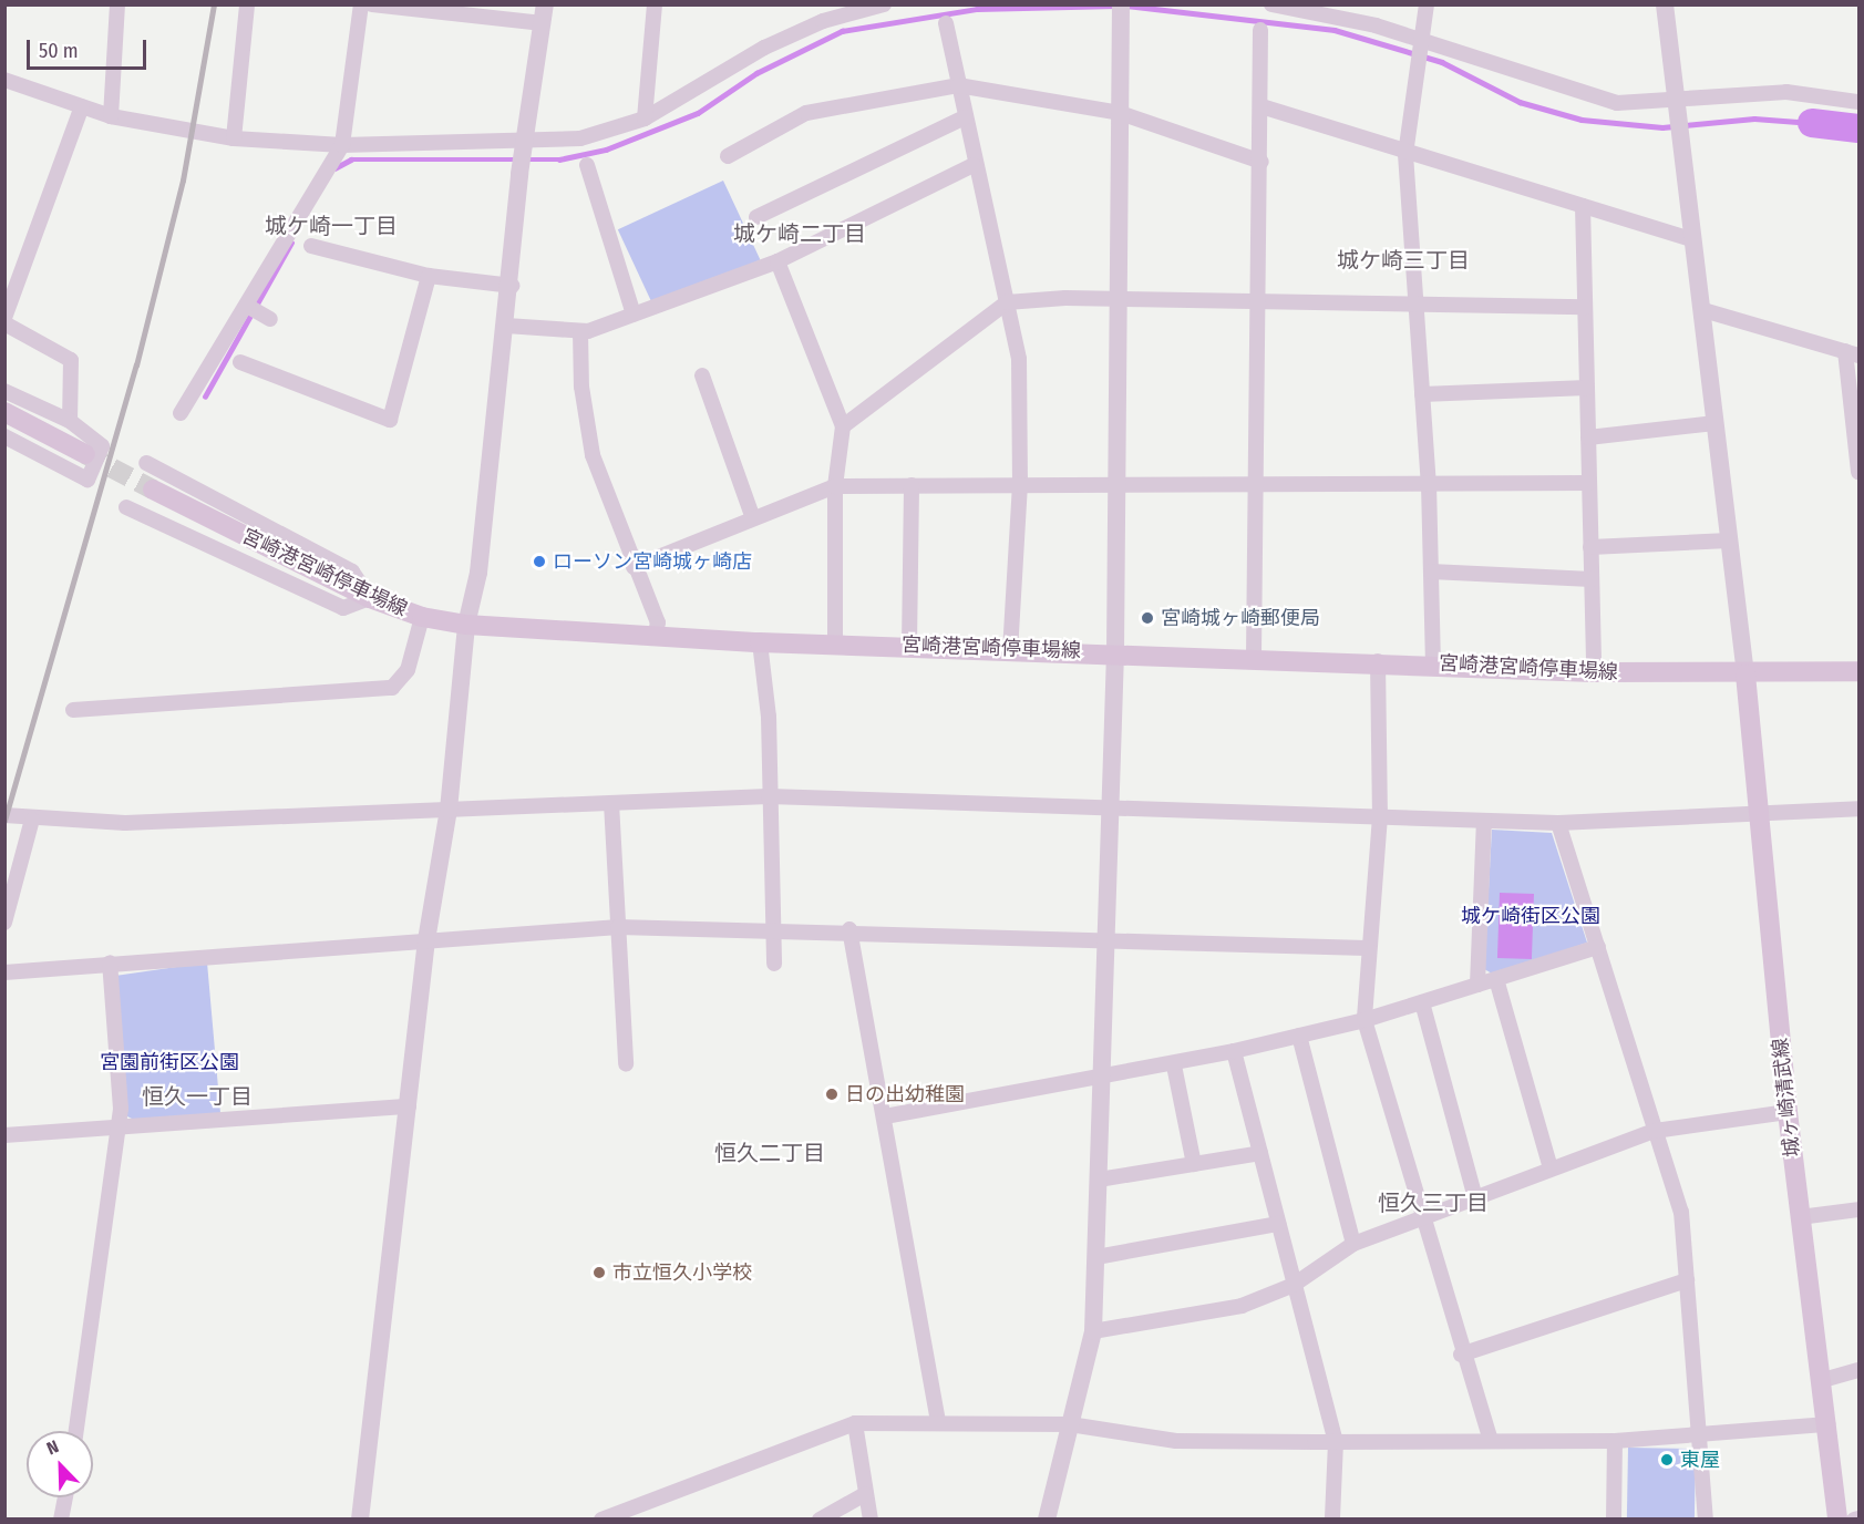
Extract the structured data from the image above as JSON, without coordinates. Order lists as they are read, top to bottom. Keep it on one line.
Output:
{"streets":{"main road":["宮崎港宮崎停車場線","城ヶ崎清武線"]},"crossings":[["宮崎港宮崎停車場線","城ヶ崎清武線"]],"districts":["城ケ崎一丁目","城ケ崎二丁目","城ケ崎三丁目","恒久一丁目","恒久二丁目","恒久三丁目"],"parks":["城ケ崎街区公園","宮園前街区公園"],"places":["ローソン宮崎城ヶ崎店","宮崎城ヶ崎郵便局","日の出幼稚園","市立恒久小学校","東屋"],"scale_bar":"50 m","north":"top left"}
